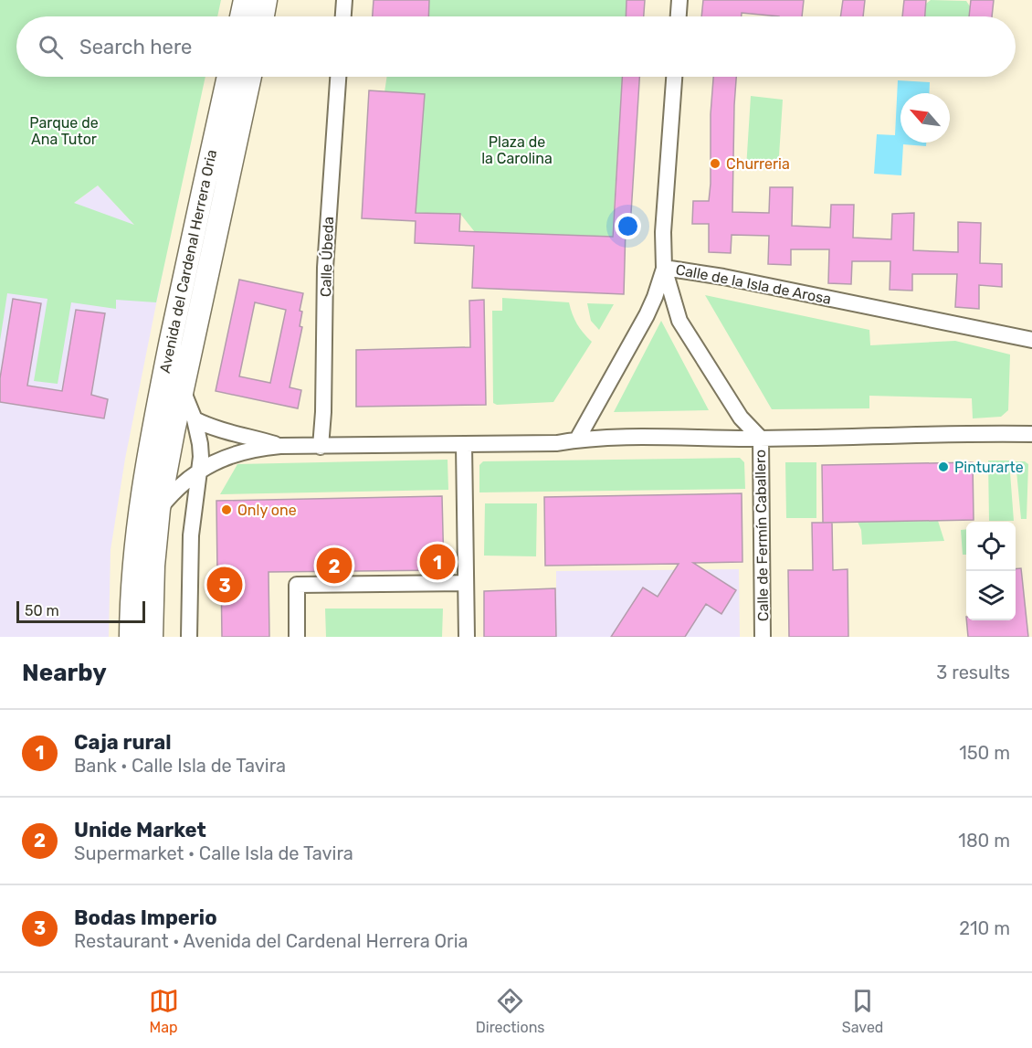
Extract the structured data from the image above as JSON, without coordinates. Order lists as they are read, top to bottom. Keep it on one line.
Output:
{"streets":{"main road":["Avenida del Cardenal Herrera Oria"],"street":["Calle Úbeda","Calle de la Isla de Arosa","Calle de Fermín Caballero"]},"crossings":[["Calle de la Isla de Arosa","Calle de Fermín Caballero"]],"parks":["Parque de Ana Tutor","Plaza de la Carolina"],"places":["Churreria","Pinturarte","Only one"],"scale_bar":"50 m","north":"top left","page":{"search":"Search here","pins":["1","2","3"],"scale":"50 m","heading":["Nearby","3 results"],"list":[{"mark":"1","name":"Caja rural","note":"Bank · Calle Isla de Tavira","value":"150 m"},{"mark":"2","name":"Unide Market","note":"Supermarket · Calle Isla de Tavira","value":"180 m"},{"mark":"3","name":"Bodas Imperio","note":"Restaurant · Avenida del Cardenal Herrera Oria","value":"210 m"}],"nav":["Map","Directions","Saved"]}}
